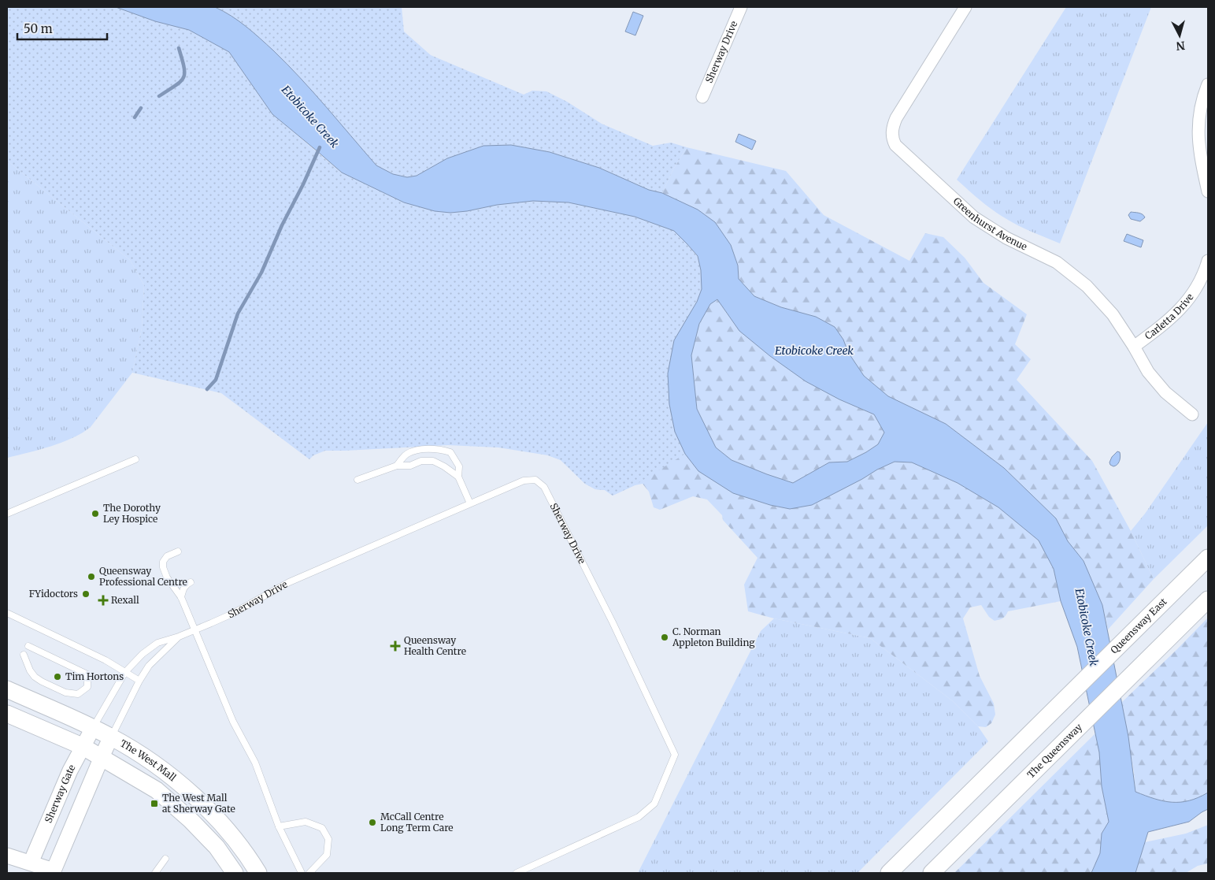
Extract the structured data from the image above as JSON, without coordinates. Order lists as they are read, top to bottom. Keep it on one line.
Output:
{"streets":{"main road":["Queensway East","The Queensway","The West Mall"],"street":["Sherway Drive","Greenhurst Avenue","Carletta Drive","Sherway Gate"]},"crossings":[["Sherway Drive","The West Mall"],["Sherway Drive","Sherway Gate"],["Greenhurst Avenue","Carletta Drive"],["The West Mall","Sherway Gate"]],"water":["Etobicoke Creek"],"places":{"other":["The Dorothy Ley Hospice","Queensway Professional Centre","FYidoctors","C. Norman Appleton Building","Tim Hortons","McCall Centre Long Term Care"],"health":["Rexall","Queensway Health Centre"],"transit":["The West Mall at Sherway Gate"]},"scale_bar":"50 m","north":"bottom"}
